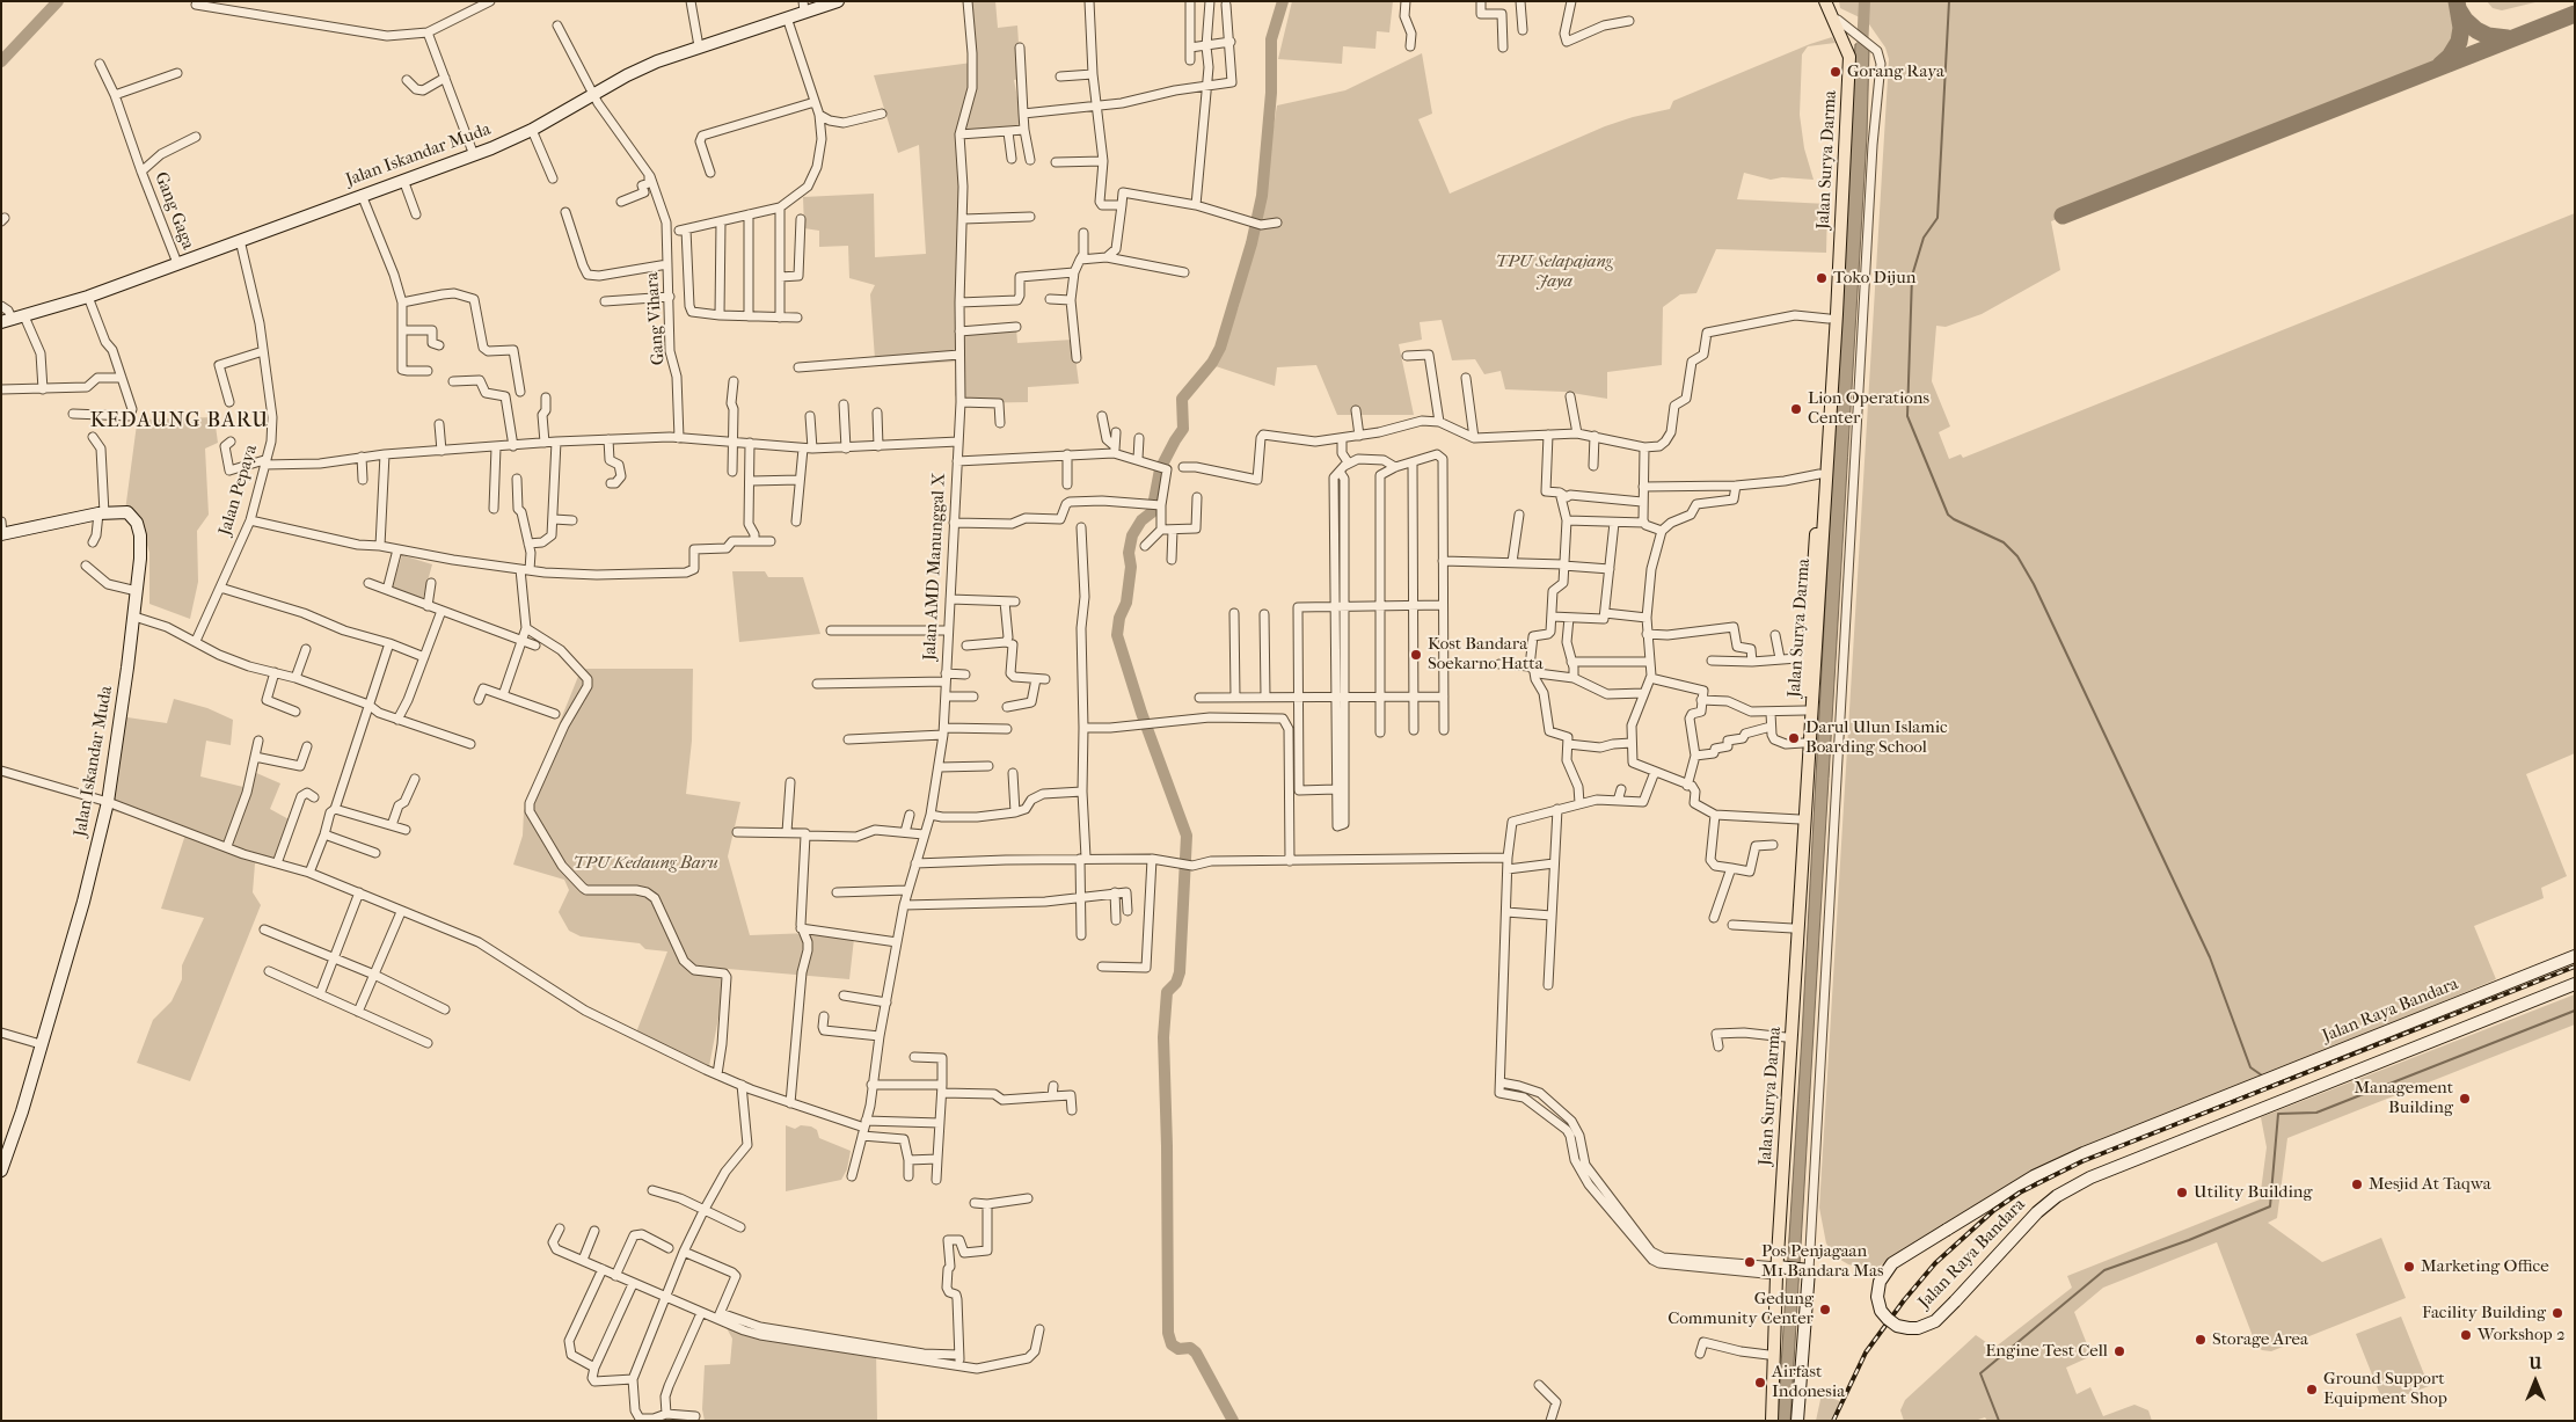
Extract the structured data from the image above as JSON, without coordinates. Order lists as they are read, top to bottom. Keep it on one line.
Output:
{"streets":{"main road":["Jalan Surya Darma"],"street":["Jalan Iskandar Muda","Gang Gaga","Gang Vihara","Jalan Pepaya","Jalan AMD Manunggal X","Jalan Raya Bandara"]},"crossings":[["Jalan Iskandar Muda","Gang Gaga"],["Jalan Iskandar Muda","Gang Vihara"],["Jalan Iskandar Muda","Jalan Pepaya"]],"districts":["KEDAUNG BARU"],"parks":["TPU Selapajang Jaya","TPU Kedaung Baru"],"places":["Gorang Raya","Toko Dijun","Lion Operations Center","Kost Bandara Soekarno Hatta","Darul Ulun Islamic Boarding School","Management Building","Mesjid At Taqwa","Utility Building","Pos Penjagaan M1 Bandara Mas","Marketing Office","Gedung Community Center","Facility Building","Workshop 2","Storage Area","Engine Test Cell","Airfast Indonesia","Ground Support Equipment Shop"],"north":"top"}
